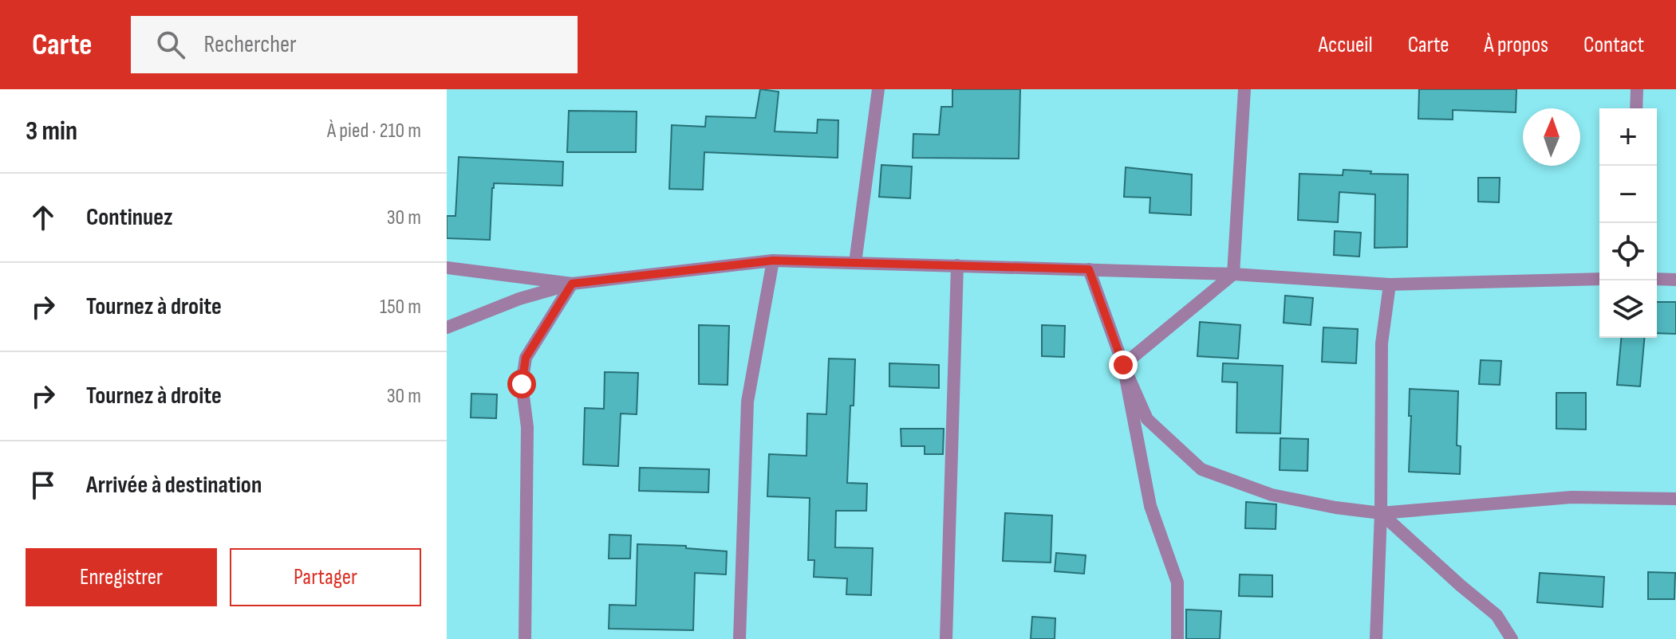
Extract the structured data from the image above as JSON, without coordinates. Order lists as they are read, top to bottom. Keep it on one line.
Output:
{"north":"top","page":{"header":"Carte","search":"Rechercher","nav":["Accueil","Carte","À propos","Contact"],"heading":["3 min","À pied · 210 m"],"map_buttons":["+","−"],"list":[["Continuez","30 m"],["Tournez à droite","150 m"],["Tournez à droite","30 m"],"Arrivée à destination"],"buttons":["Enregistrer","Partager"]}}
